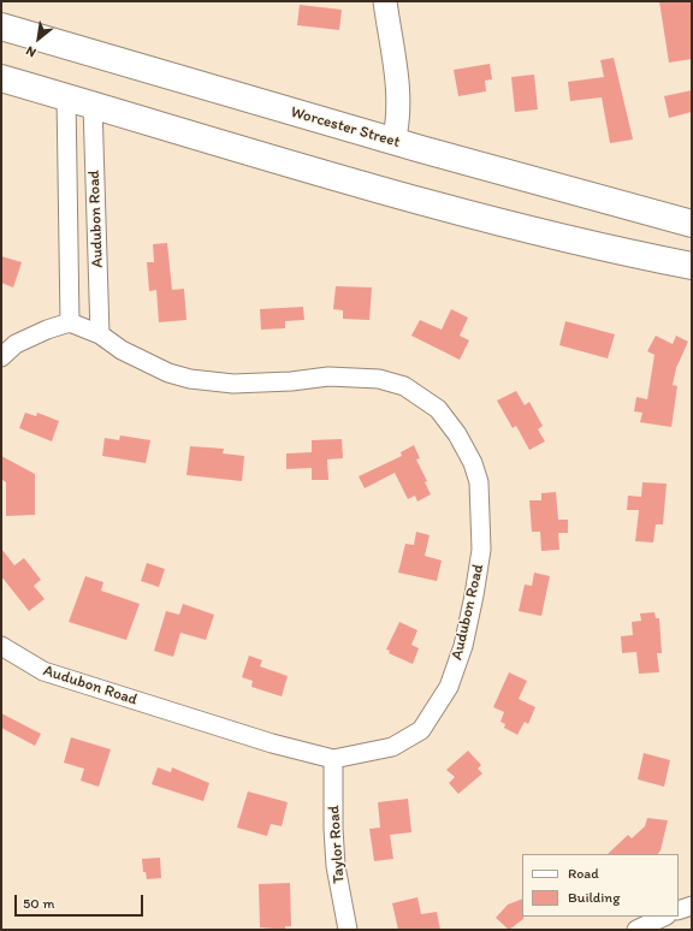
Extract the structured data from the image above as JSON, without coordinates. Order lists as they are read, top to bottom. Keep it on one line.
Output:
{"streets":{"highway":["Worcester Street"],"street":["Audubon Road","Taylor Road"]},"crossings":[["Audubon Road","Taylor Road"]],"legend":["Road","Building"],"scale_bar":"50 m","north":"bottom left"}
